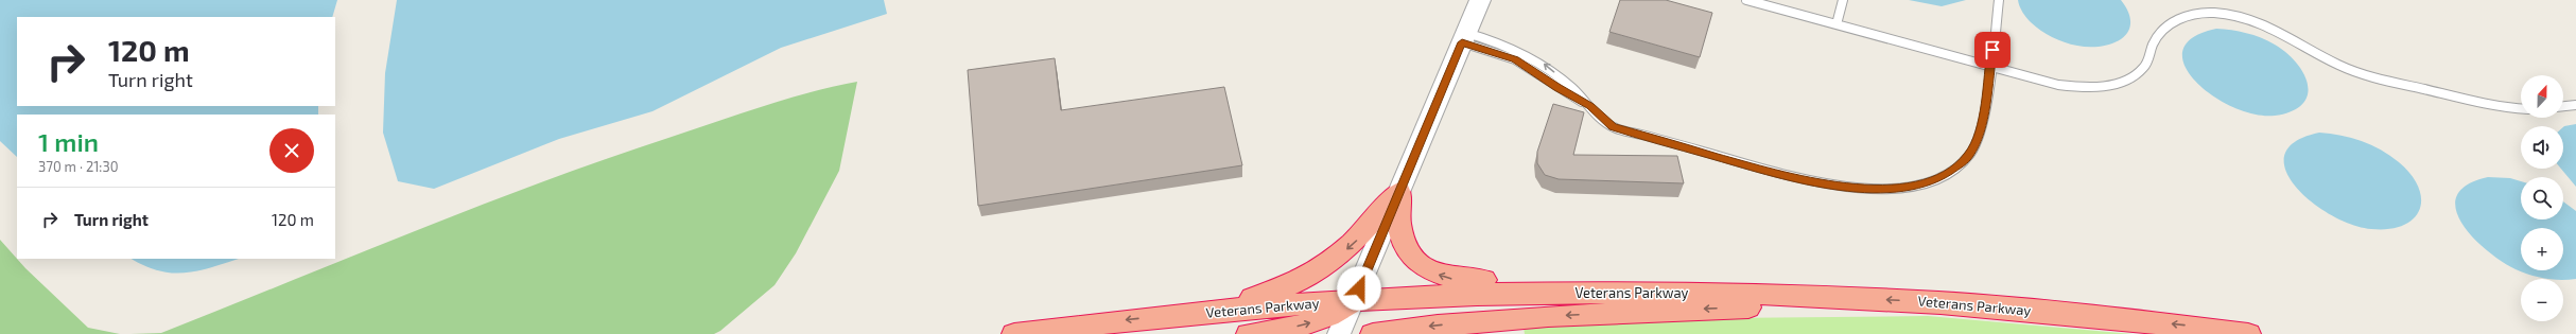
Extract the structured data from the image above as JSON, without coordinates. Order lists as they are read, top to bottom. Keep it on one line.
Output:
{"streets":{"highway":["Veterans Parkway"]},"one_way":["Veterans Parkway"],"north":"top","page":{"turn":["120 m","Turn right"],"map_buttons":["+","−"],"heading":["1 min","370 m · 21:30"],"list":[{"name":"Turn right","value":"120 m"}]}}
